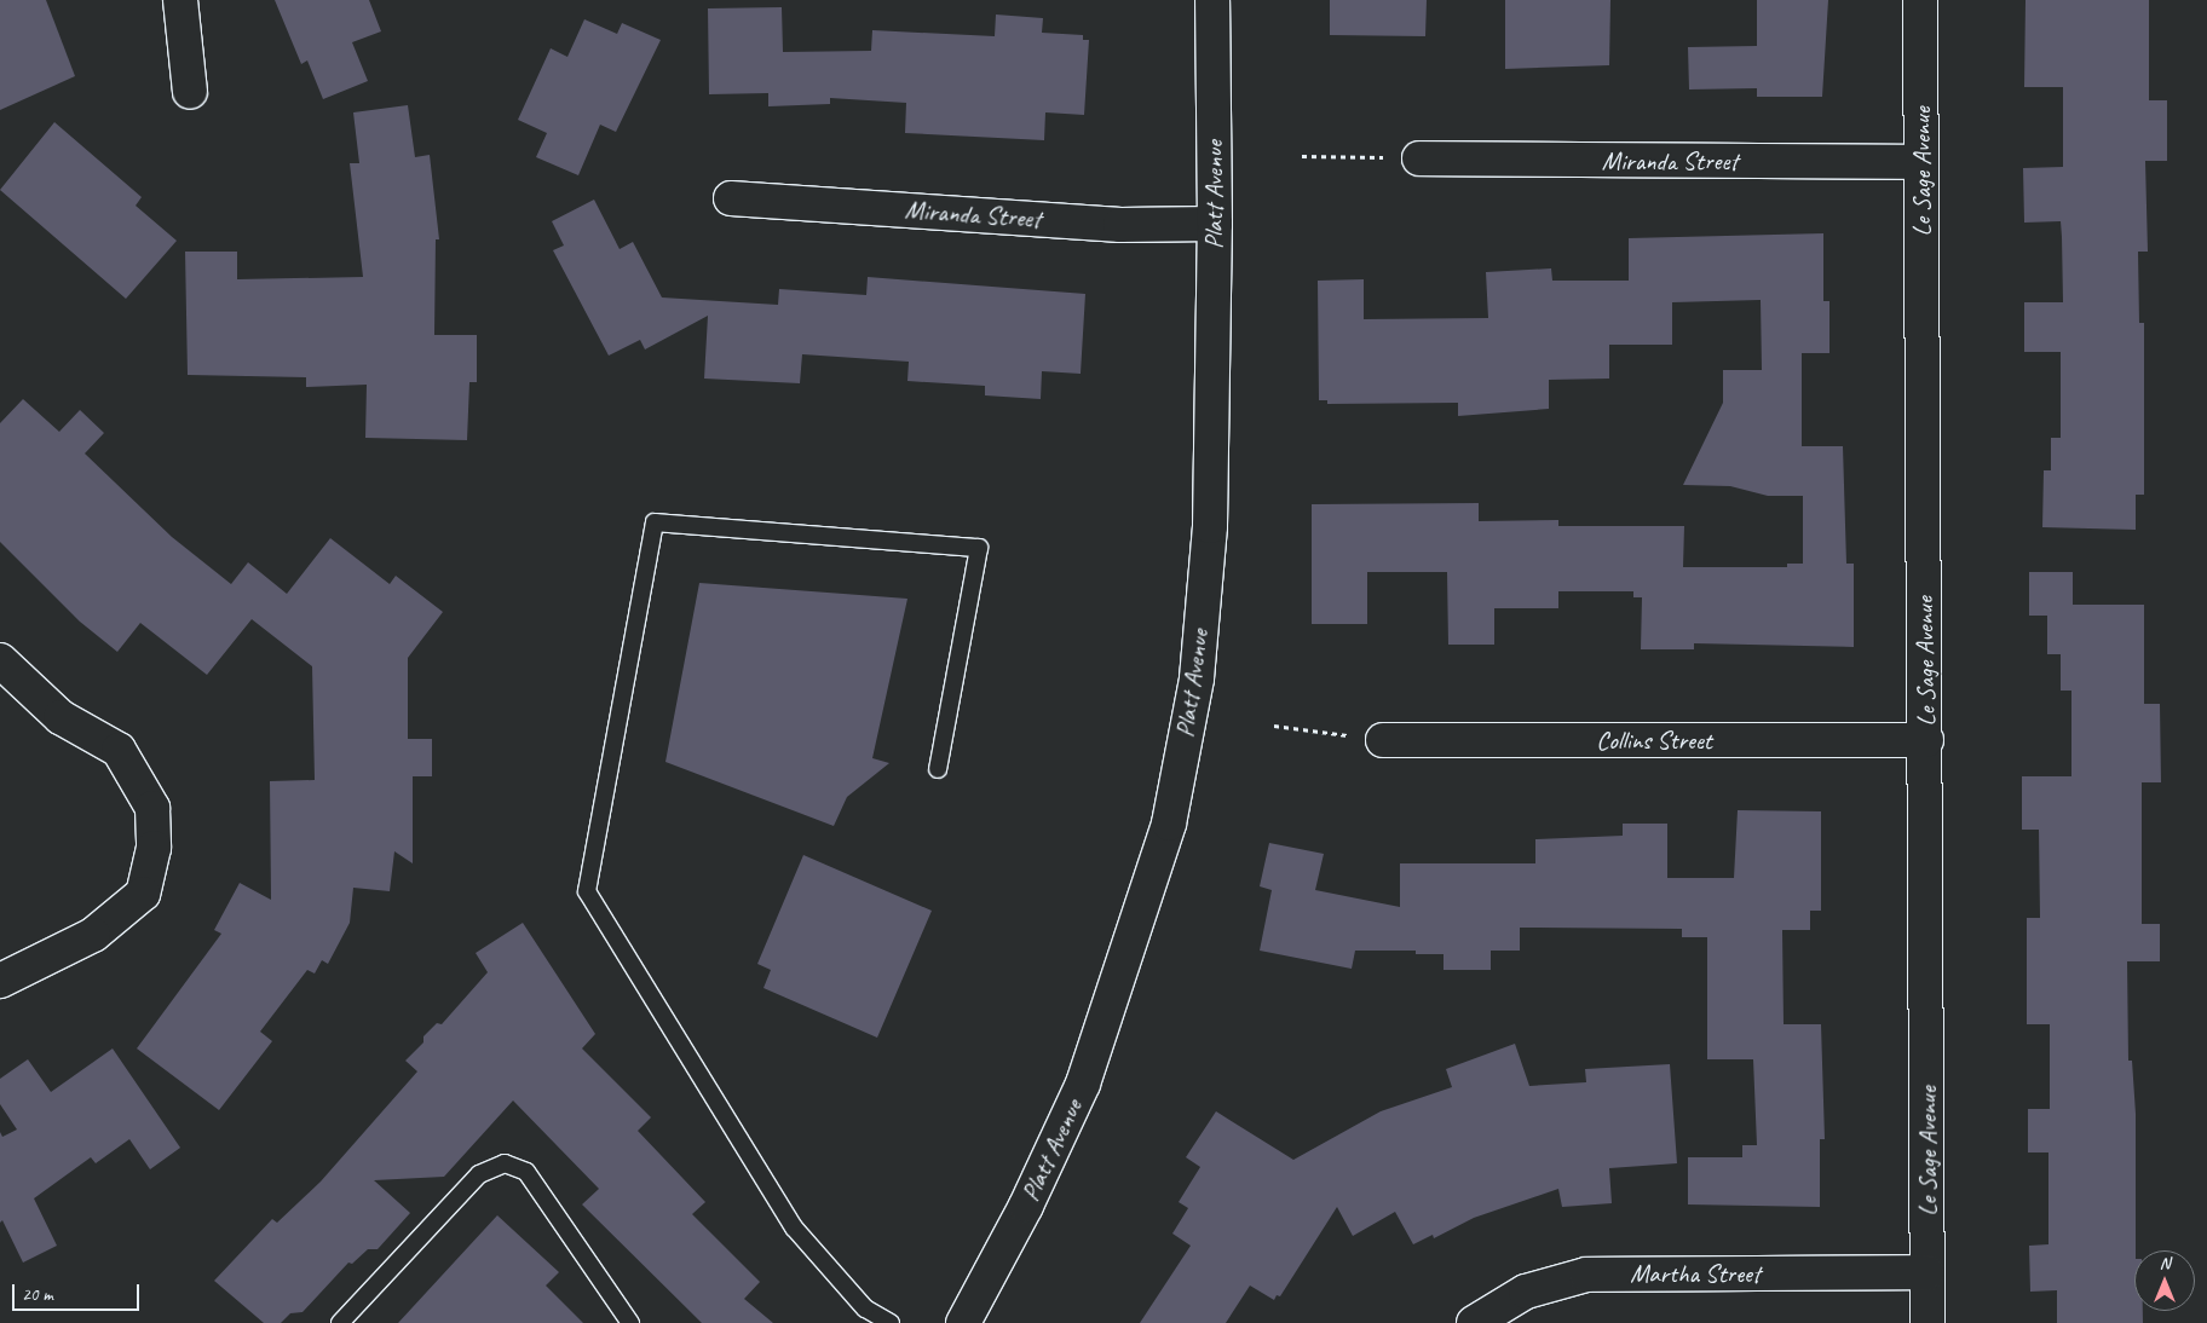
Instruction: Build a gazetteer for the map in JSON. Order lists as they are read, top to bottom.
{
  "streets": {
    "street": [
      "Miranda Street",
      "Le Sage Avenue",
      "Platt Avenue",
      "Collins Street",
      "Martha Street"
    ]
  },
  "crossings": [
    ["Miranda Street", "Le Sage Avenue"],
    ["Miranda Street", "Platt Avenue"],
    ["Le Sage Avenue", "Collins Street"],
    ["Le Sage Avenue", "Martha Street"]
  ],
  "scale_bar": "20 m",
  "north": "top"
}
